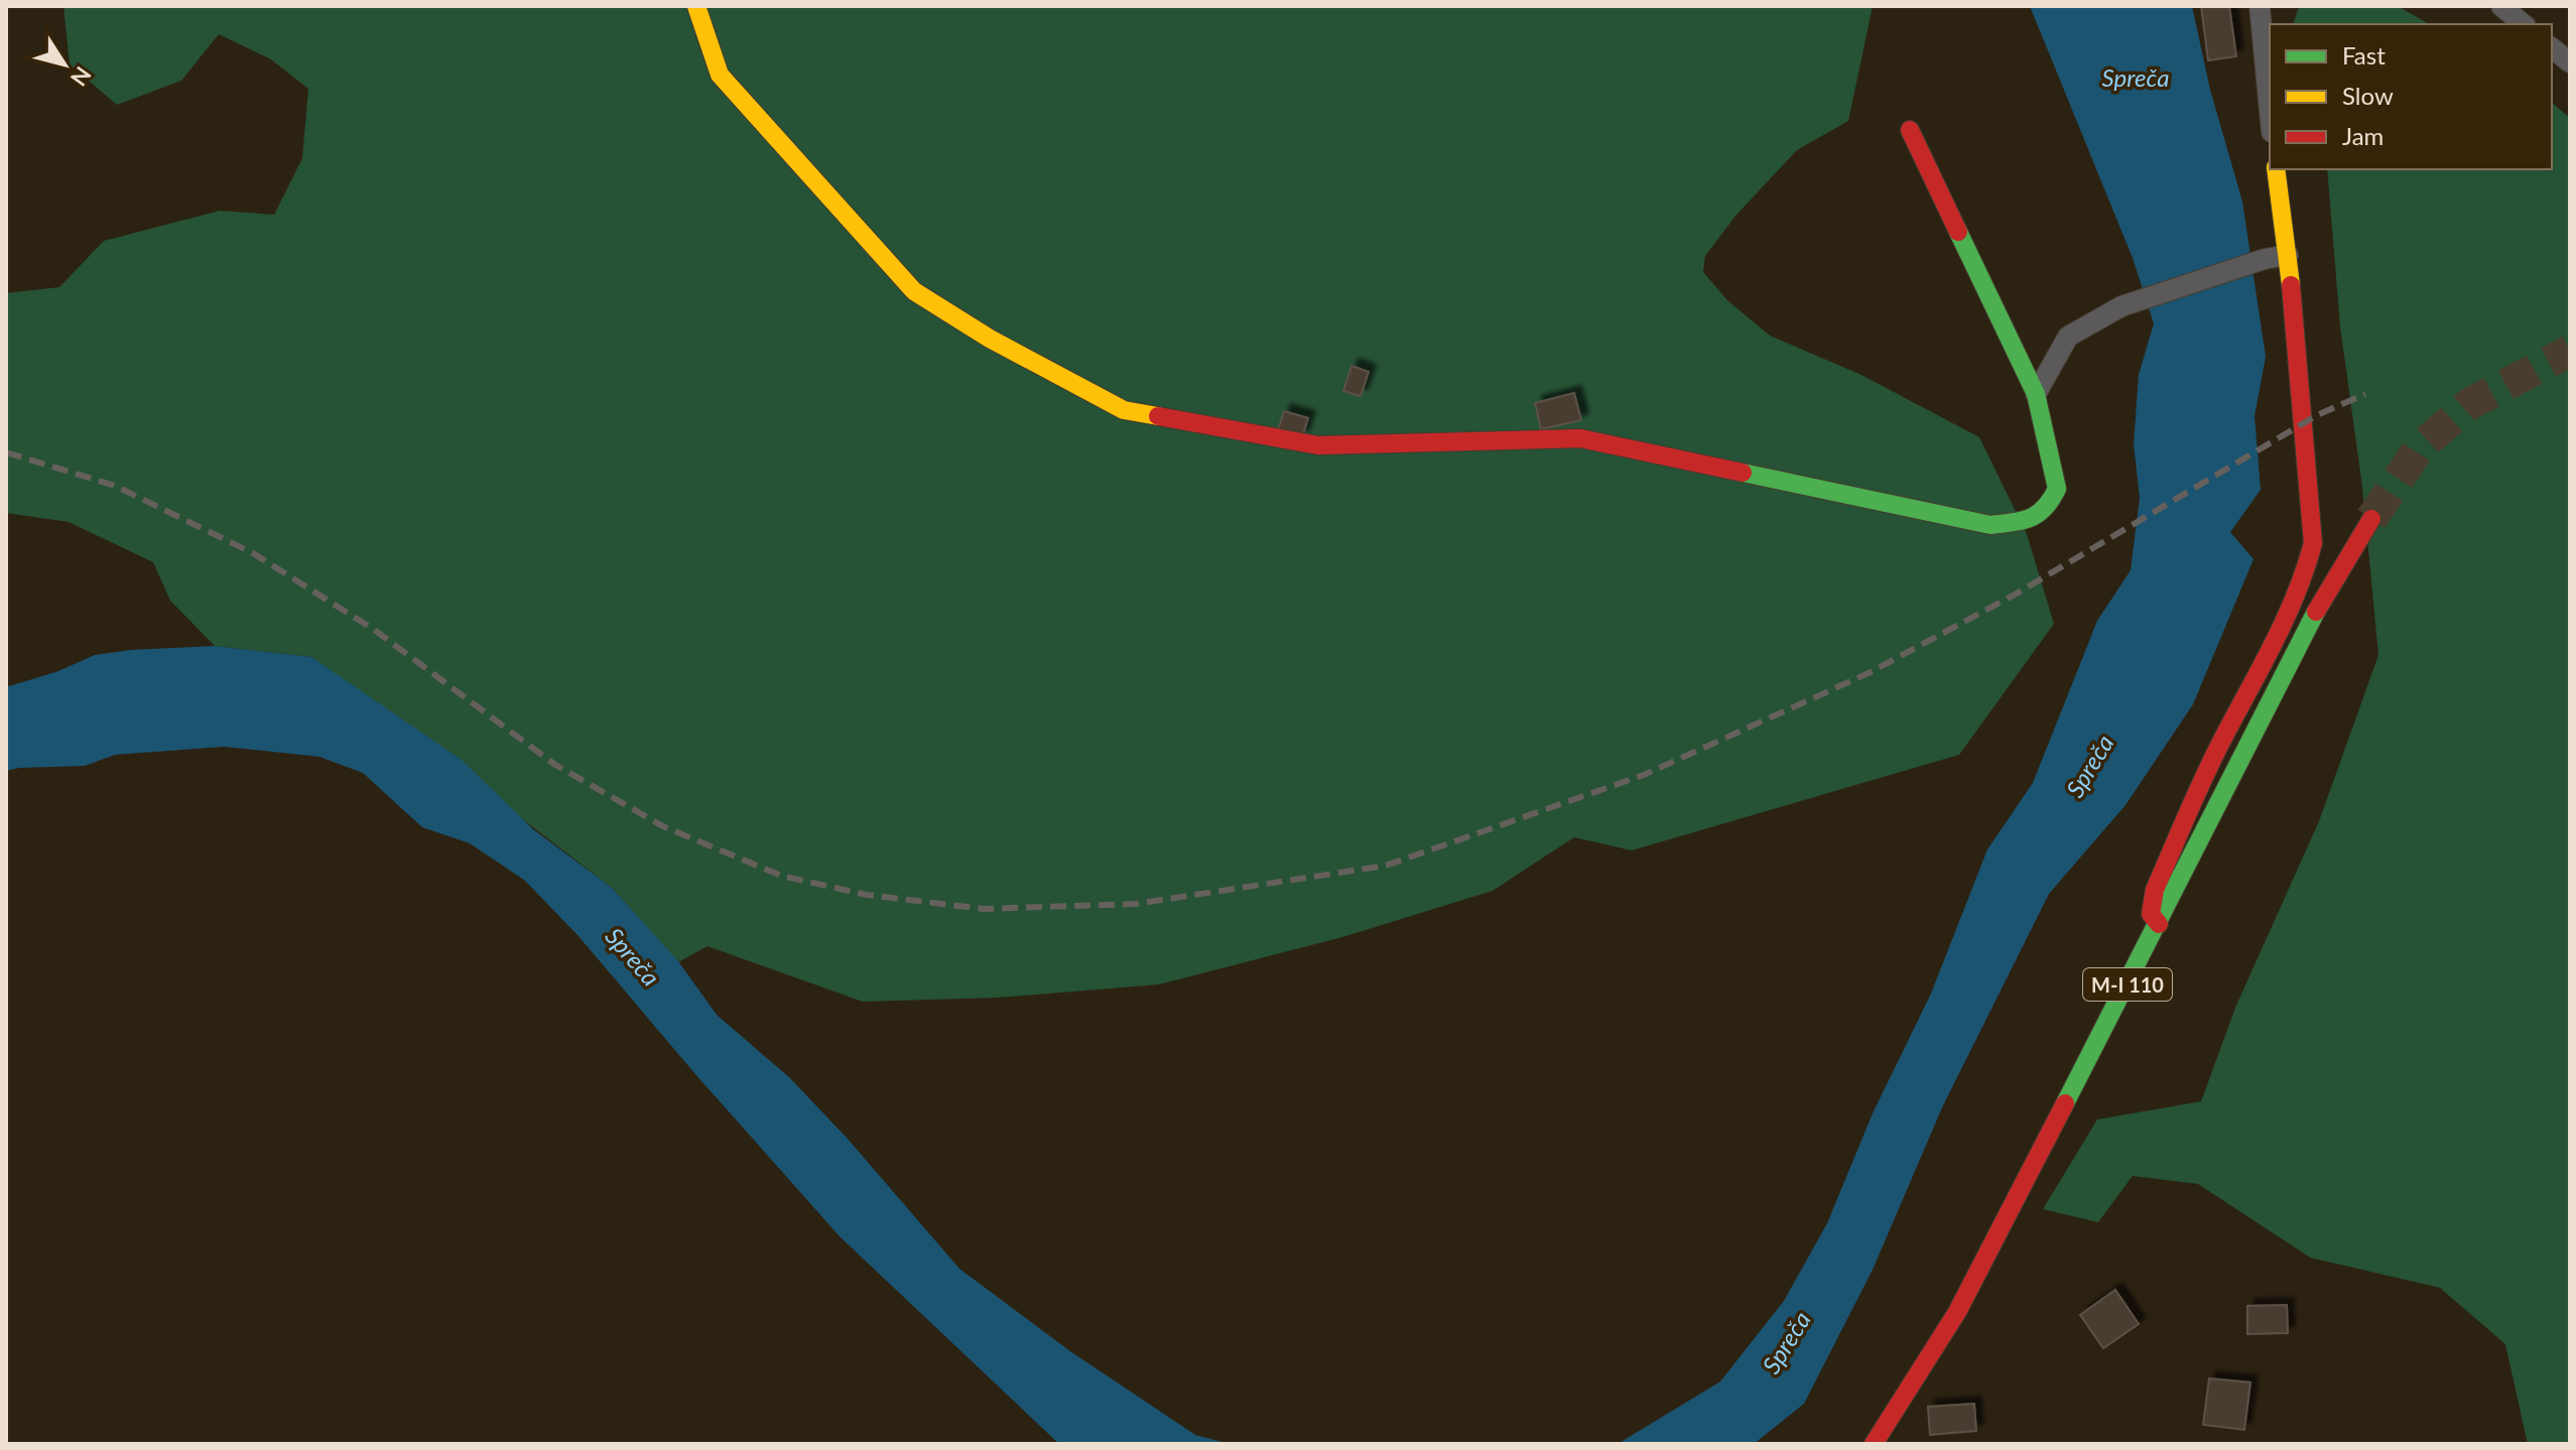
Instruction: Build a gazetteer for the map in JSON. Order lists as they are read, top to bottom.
{
  "streets": {
    "street": ["M-I 110"]
  },
  "water": ["Spreča"],
  "legend": ["Fast", "Slow", "Jam"],
  "north": "bottom right"
}
